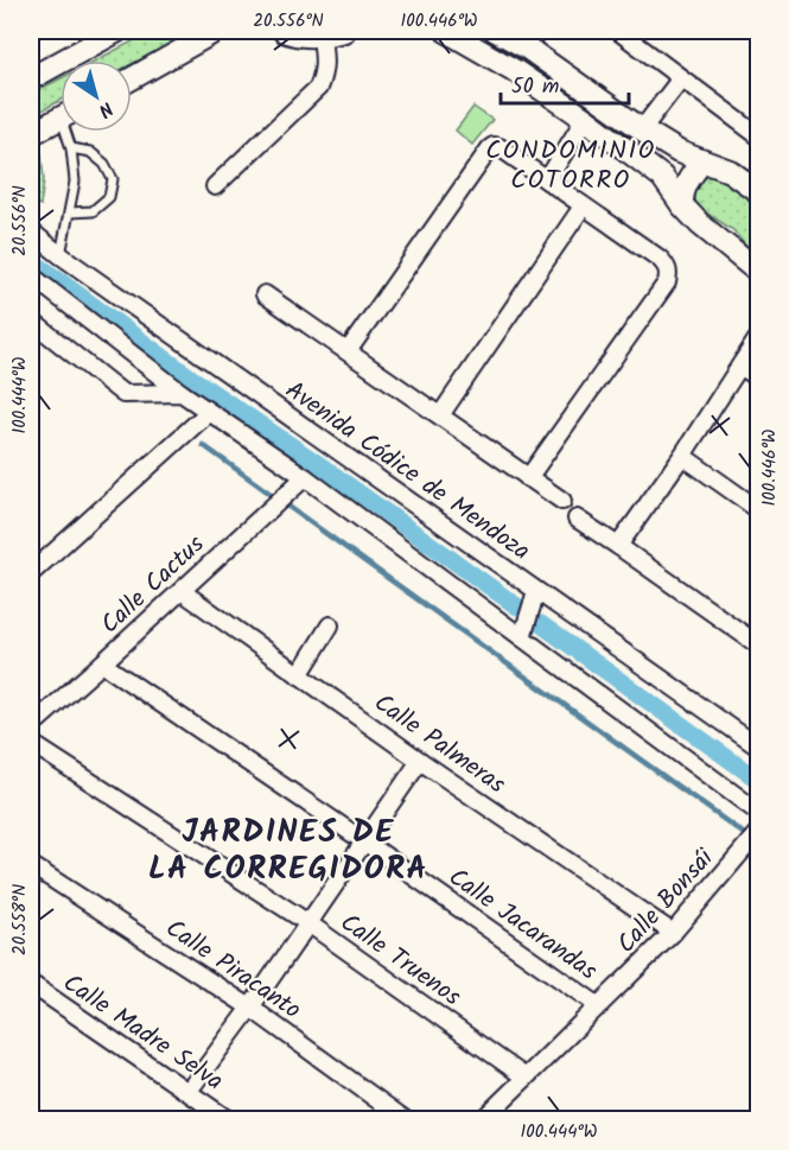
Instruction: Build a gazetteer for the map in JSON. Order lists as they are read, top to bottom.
{
  "streets": {
    "street": [
      "Avenida Códice de Mendoza",
      "Calle Cactus",
      "Calle Palmeras",
      "Calle Bonsái",
      "Calle Jacarandas",
      "Calle Truenos",
      "Calle Piracanto",
      "Calle Madre Selva"
    ]
  },
  "crossings": [
    ["Calle Cactus", "Calle Palmeras"],
    ["Calle Cactus", "Calle Jacarandas"],
    ["Calle Palmeras", "Calle Bonsái"],
    ["Calle Bonsái", "Calle Jacarandas"],
    ["Calle Bonsái", "Calle Truenos"]
  ],
  "districts": ["CONDOMINIO COTORRO", "JARDINES DE LA CORREGIDORA"],
  "scale_bar": "50 m",
  "north": "bottom right",
  "coordinates": [
    "20.556°N",
    "100.446°W",
    "100.444°W",
    "20.558°N"
  ]
}
